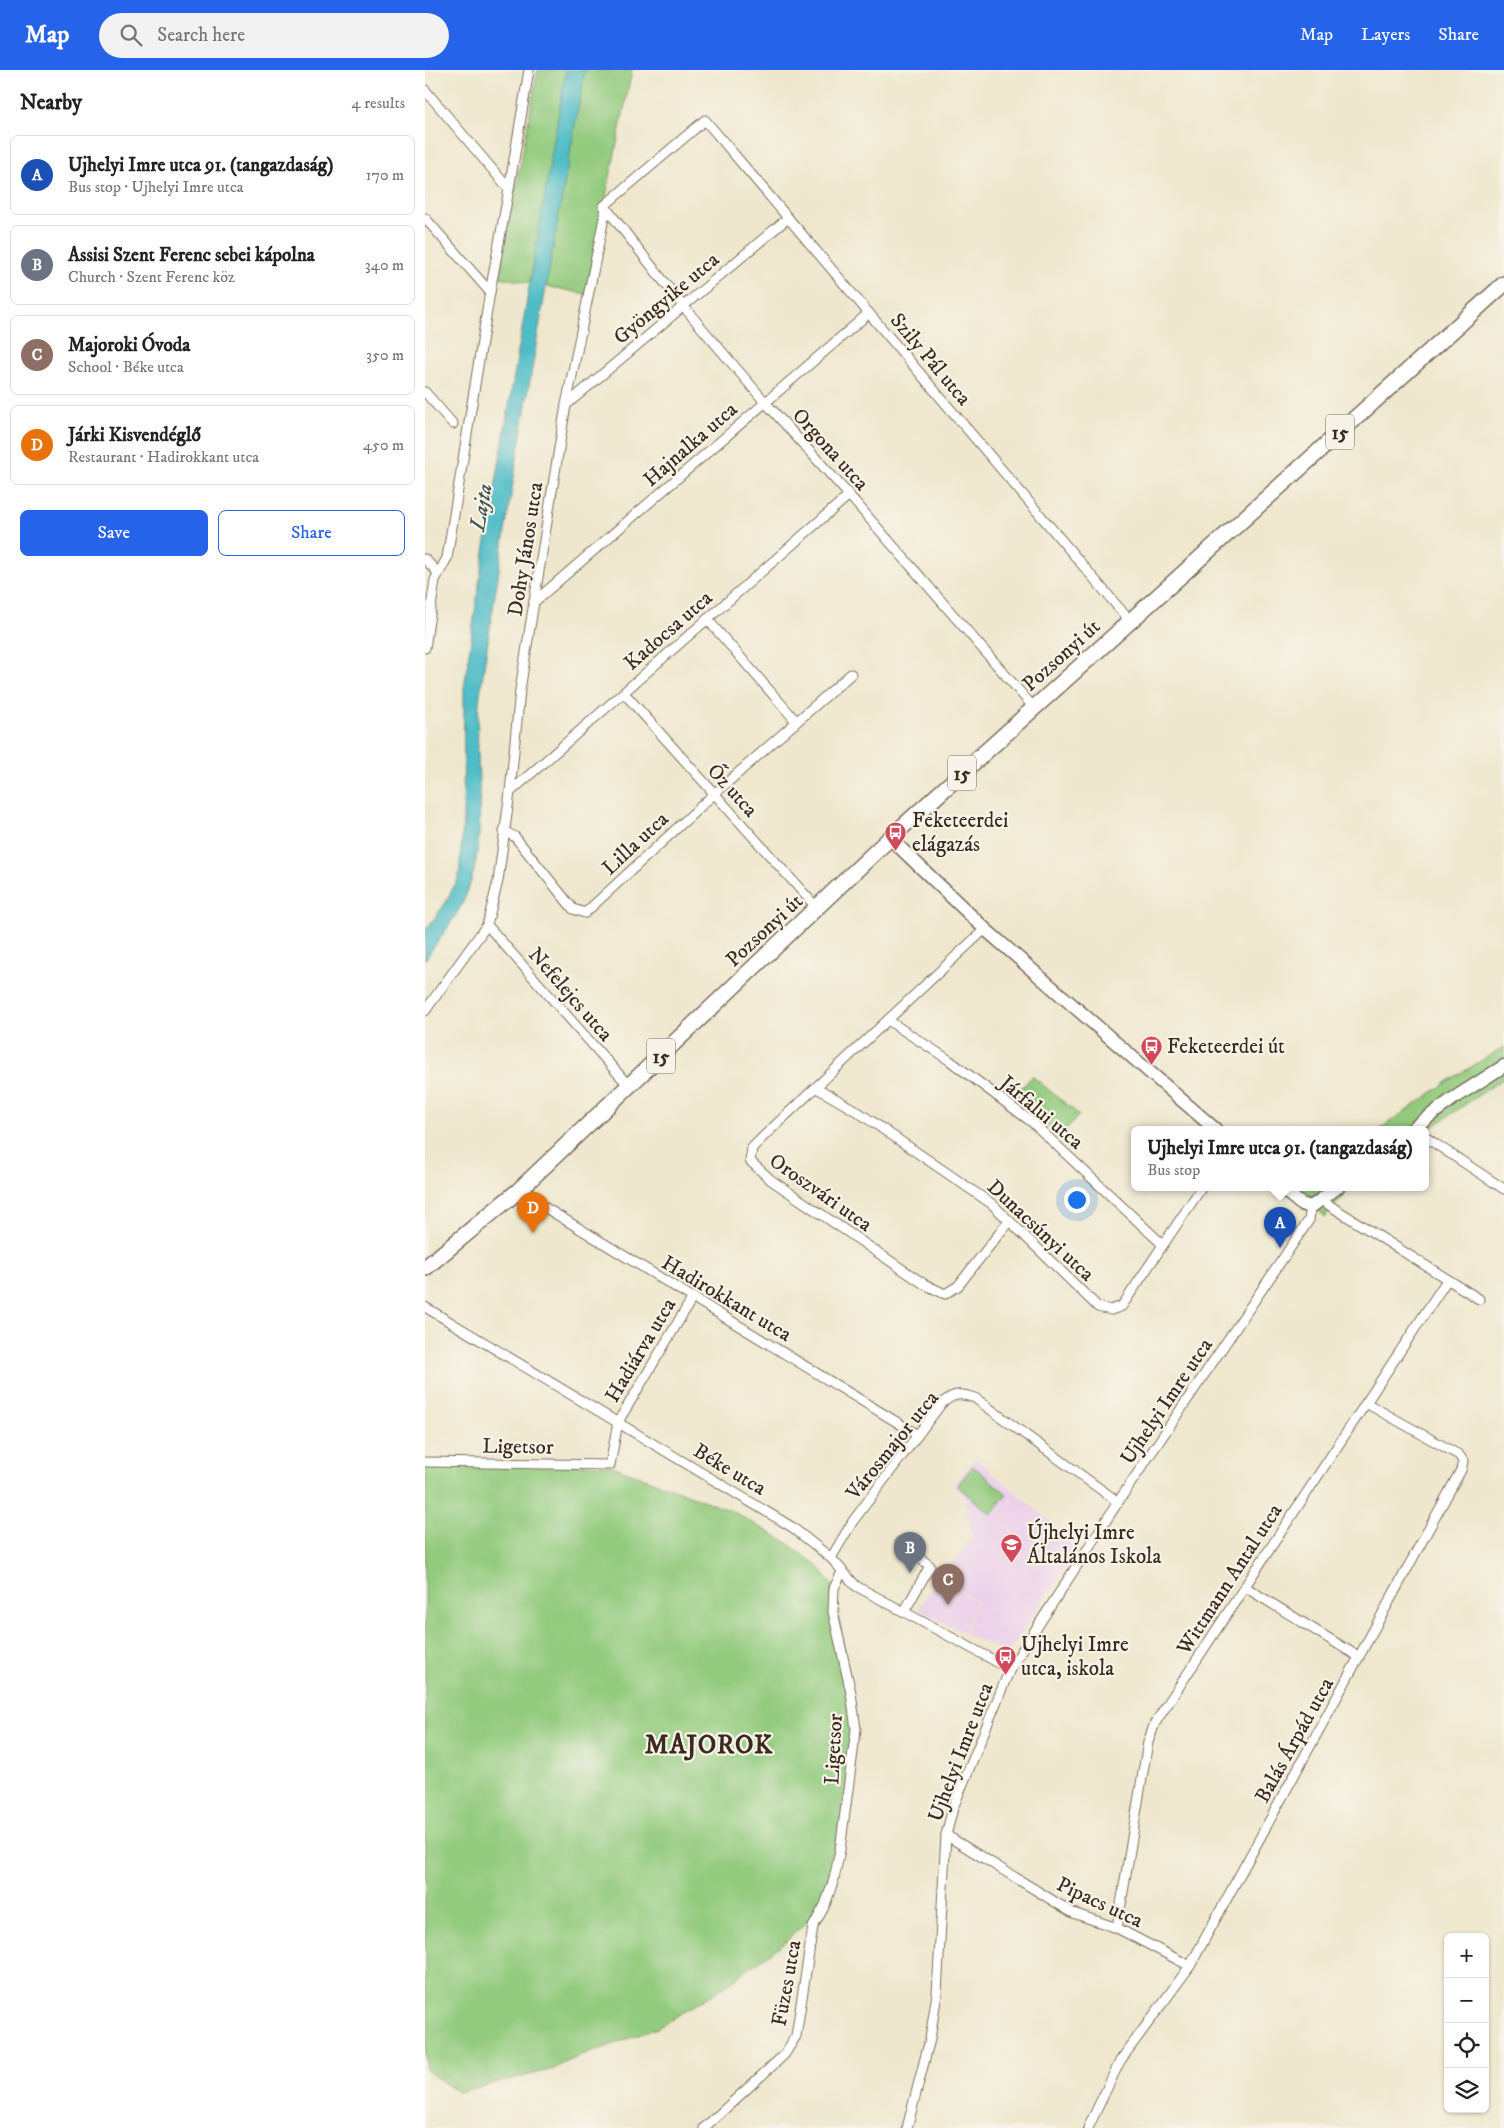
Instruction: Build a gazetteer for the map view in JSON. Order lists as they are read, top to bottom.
{
  "streets": {
    "main road": ["15", "Pozsonyi út"],
    "street": [
      "Gyöngyike utca",
      "Szily Pál utca",
      "Hajnalka utca",
      "Orgona utca",
      "Dohy János utca",
      "Kadocsa utca",
      "Őz utca",
      "Lilla utca",
      "Nefelejcs utca",
      "Járfalui utca",
      "Oroszvári utca",
      "Dunacsúnyi utca",
      "Hadirokkant utca",
      "Hadiárva utca",
      "Ujhelyi Imre utca",
      "Városmajor utca",
      "Ligetsor",
      "Béke utca",
      "Wittmann Antal utca",
      "Balás Árpád utca",
      "Pipacs utca",
      "Füzes utca"
    ]
  },
  "crossings": [
    ["Gyöngyike utca", "Szily Pál utca"],
    ["Gyöngyike utca", "Orgona utca"],
    ["Gyöngyike utca", "Dohy János utca"],
    ["Szily Pál utca", "15"],
    ["Szily Pál utca", "Hajnalka utca"],
    ["Szily Pál utca", "Orgona utca"],
    ["Szily Pál utca", "Dohy János utca"],
    ["Szily Pál utca", "Pozsonyi út"],
    ["15", "Pozsonyi út"],
    ["Hajnalka utca", "Orgona utca"],
    ["Hajnalka utca", "Dohy János utca"],
    ["Orgona utca", "Dohy János utca"],
    ["Orgona utca", "Kadocsa utca"],
    ["Orgona utca", "Pozsonyi út"],
    ["Dohy János utca", "Kadocsa utca"],
    ["Dohy János utca", "Lilla utca"],
    ["Dohy János utca", "Nefelejcs utca"],
    ["Kadocsa utca", "Őz utca"],
    ["Pozsonyi út", "Őz utca"],
    ["Pozsonyi út", "Nefelejcs utca"],
    ["Pozsonyi út", "Hadirokkant utca"],
    ["Őz utca", "Lilla utca"],
    ["Járfalui utca", "Oroszvári utca"],
    ["Járfalui utca", "Dunacsúnyi utca"],
    ["Oroszvári utca", "Dunacsúnyi utca"],
    ["Hadirokkant utca", "Hadiárva utca"],
    ["Hadirokkant utca", "Városmajor utca"],
    ["Hadiárva utca", "Ligetsor"],
    ["Hadiárva utca", "Béke utca"],
    ["Ujhelyi Imre utca", "Városmajor utca"],
    ["Ujhelyi Imre utca", "Béke utca"],
    ["Ujhelyi Imre utca", "Pipacs utca"],
    ["Városmajor utca", "Béke utca"],
    ["Ligetsor", "Béke utca"],
    ["Ligetsor", "Füzes utca"],
    ["Wittmann Antal utca", "Balás Árpád utca"],
    ["Wittmann Antal utca", "Pipacs utca"],
    ["Balás Árpád utca", "Pipacs utca"]
  ],
  "districts": ["MAJOROK"],
  "water": ["Lajta"],
  "places": {
    "bus stop": ["Feketeerdei elágazás", "Feketeerdei út", "Ujhelyi Imre utca, iskola"],
    "school or university": ["Újhelyi Imre Általános Iskola"]
  },
  "page": {
    "header": "Map",
    "search": "Search here",
    "nav": ["Map", "Layers", "Share"],
    "heading": ["Nearby", "4 results"],
    "list": [
      {
        "mark": "A",
        "name": "Ujhelyi Imre utca 91. (tangazdaság)",
        "note": "Bus stop · Ujhelyi Imre utca",
        "value": "170 m"
      },
      {
        "mark": "B",
        "name": "Assisi Szent Ferenc sebei kápolna",
        "note": "Church · Szent Ferenc köz",
        "value": "340 m"
      },
      {
        "mark": "C",
        "name": "Majoroki Óvoda",
        "note": "School · Béke utca",
        "value": "350 m"
      },
      {
        "mark": "D",
        "name": "Járki Kisvendéglő",
        "note": "Restaurant · Hadirokkant utca",
        "value": "450 m"
      }
    ],
    "buttons": ["Save", "Share"],
    "popup": ["Ujhelyi Imre utca 91. (tangazdaság)", "Bus stop"],
    "pins": [
      "D",
      "A",
      "B",
      "C"
    ],
    "map_buttons": ["+", "−"]
  }
}
